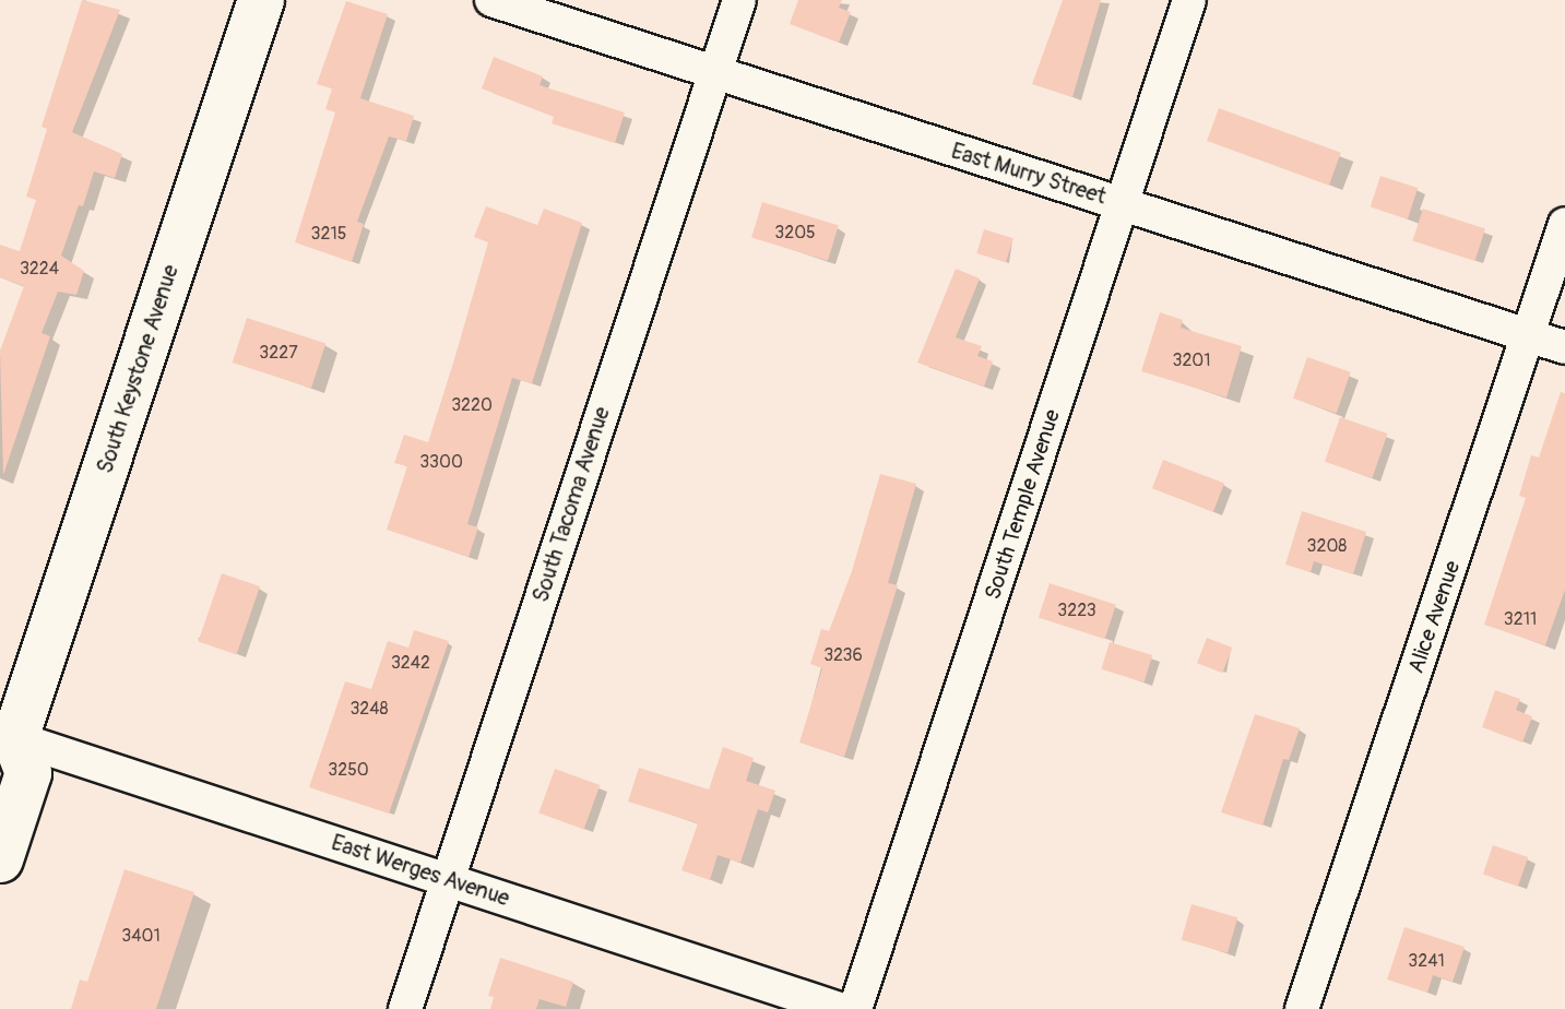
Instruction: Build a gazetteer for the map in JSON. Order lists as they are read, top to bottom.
{
  "streets": {
    "main road": ["South Keystone Avenue"],
    "street": [
      "East Murry Street",
      "South Tacoma Avenue",
      "South Temple Avenue",
      "Alice Avenue",
      "East Werges Avenue"
    ]
  },
  "crossings": [
    ["East Murry Street", "South Tacoma Avenue"],
    ["East Murry Street", "South Temple Avenue"],
    ["East Murry Street", "Alice Avenue"],
    ["South Keystone Avenue", "East Werges Avenue"],
    ["South Tacoma Avenue", "East Werges Avenue"]
  ],
  "house_numbers": [
    "3205",
    "3215",
    "3224",
    "3227",
    "3201",
    "3220",
    "3300",
    "3208",
    "3223",
    "3211",
    "3236",
    "3242",
    "3248",
    "3250",
    "3401",
    "3241"
  ]
}
